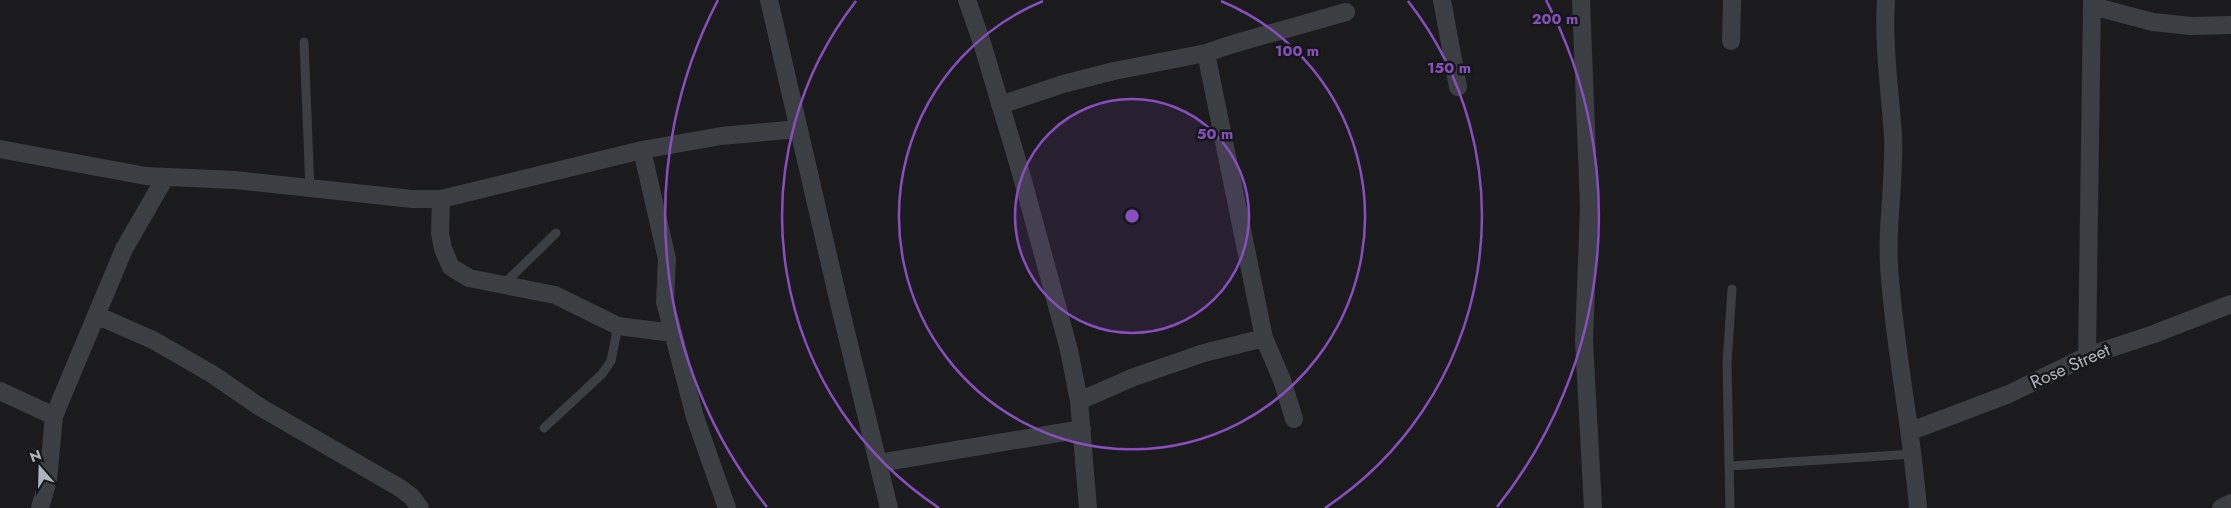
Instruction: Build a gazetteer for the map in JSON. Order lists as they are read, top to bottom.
{
  "streets": {
    "street": ["Rose Street"]
  },
  "north": "top",
  "rings": [
    "200 m",
    "100 m",
    "150 m",
    "50 m"
  ]
}
